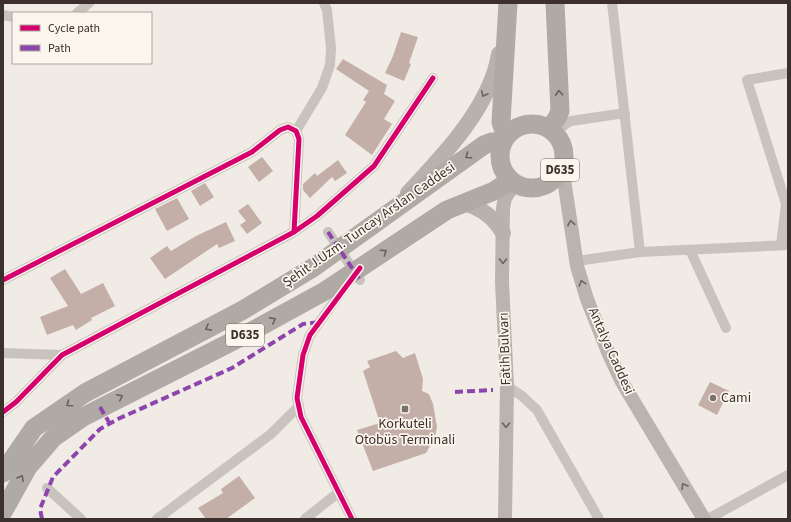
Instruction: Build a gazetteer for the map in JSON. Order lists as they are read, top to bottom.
{
  "streets": {
    "highway": ["D635", "Şehit J.Uzm. Tuncay Arslan Caddesi"],
    "main road": ["Fatih Bulvarı", "Antalya Caddesi"]
  },
  "crossings": [
    ["D635", "Şehit J.Uzm. Tuncay Arslan Caddesi"],
    ["D635", "Fatih Bulvarı"],
    ["D635", "Antalya Caddesi"],
    ["Şehit J.Uzm. Tuncay Arslan Caddesi", "Fatih Bulvarı"],
    ["Şehit J.Uzm. Tuncay Arslan Caddesi", "Antalya Caddesi"],
    ["Fatih Bulvarı", "Antalya Caddesi"]
  ],
  "one_way": ["Fatih Bulvarı", "Antalya Caddesi"],
  "places": {
    "other": ["Cami"],
    "transit": ["Korkuteli Otobüs Terminali"]
  },
  "legend": ["Cycle path", "Path"]
}
